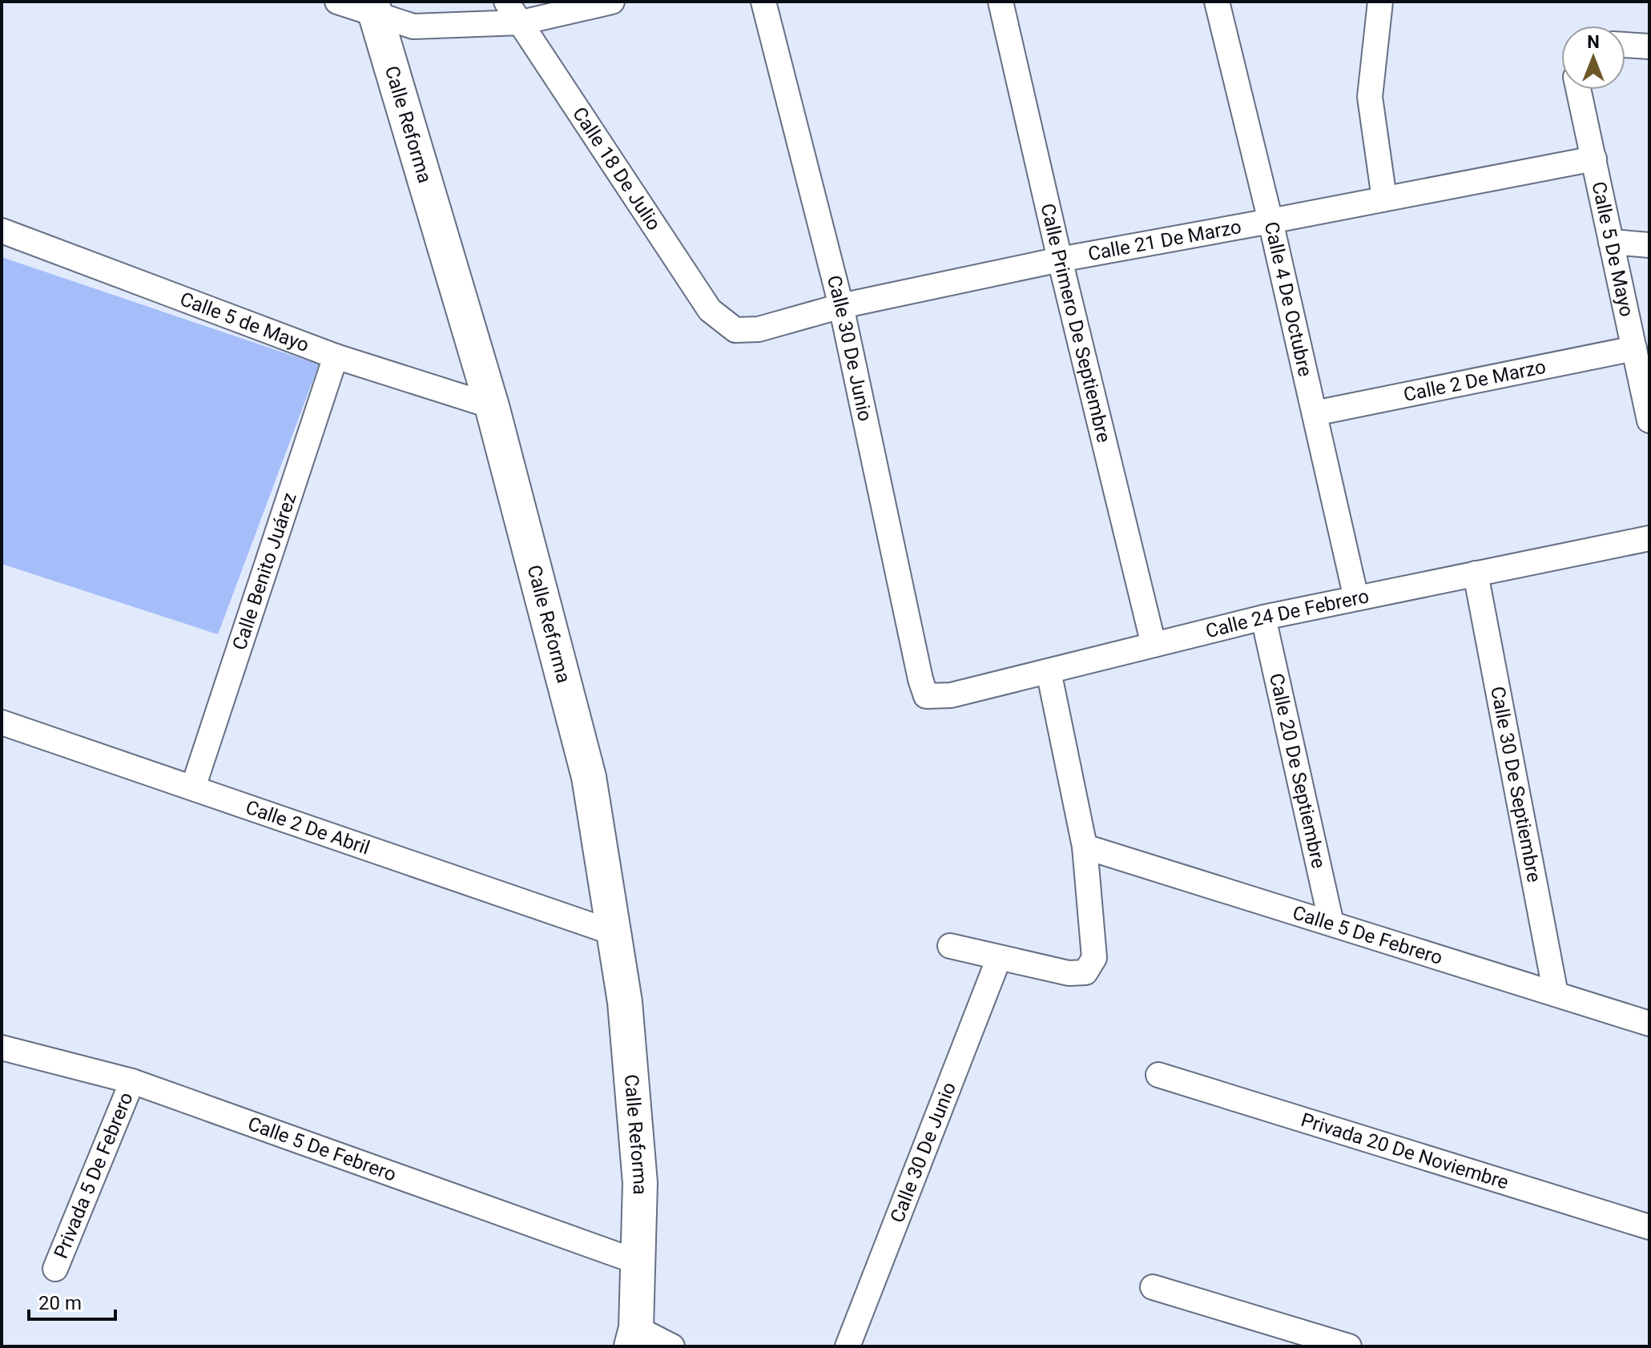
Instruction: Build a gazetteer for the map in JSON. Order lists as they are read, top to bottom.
{
  "streets": {
    "main road": ["Calle Reforma"],
    "street": [
      "Calle 18 De Julio",
      "Calle 21 De Marzo",
      "Calle 5 De Mayo",
      "Calle 4 De Octubre",
      "Calle 5 de Mayo",
      "Calle Primero De Septiembre",
      "Calle 30 De Junio",
      "Calle 2 De Marzo",
      "Calle Benito Juárez",
      "Calle 24 De Febrero",
      "Calle 20 De Septiembre",
      "Calle 30 De Septiembre",
      "Calle 2 De Abril",
      "Calle 5 De Febrero",
      "Privada 20 De Noviembre",
      "Privada 5 De Febrero"
    ]
  },
  "crossings": [
    ["Calle Reforma", "Calle 5 de Mayo"],
    ["Calle Reforma", "Calle 2 De Abril"],
    ["Calle Reforma", "Calle 5 De Febrero"],
    ["Calle 18 De Julio", "Calle 21 De Marzo"],
    ["Calle 21 De Marzo", "Calle 5 De Mayo"],
    ["Calle 21 De Marzo", "Calle 4 De Octubre"],
    ["Calle 21 De Marzo", "Calle Primero De Septiembre"],
    ["Calle 21 De Marzo", "Calle 30 De Junio"],
    ["Calle 5 De Mayo", "Calle 2 De Marzo"],
    ["Calle 4 De Octubre", "Calle 2 De Marzo"],
    ["Calle 4 De Octubre", "Calle 24 De Febrero"],
    ["Calle 5 de Mayo", "Calle Benito Juárez"],
    ["Calle Primero De Septiembre", "Calle 24 De Febrero"],
    ["Calle 30 De Junio", "Calle 24 De Febrero"],
    ["Calle Benito Juárez", "Calle 2 De Abril"],
    ["Calle 24 De Febrero", "Calle 20 De Septiembre"],
    ["Calle 24 De Febrero", "Calle 30 De Septiembre"],
    ["Calle 20 De Septiembre", "Calle 5 De Febrero"],
    ["Calle 30 De Septiembre", "Calle 5 De Febrero"],
    ["Calle 5 De Febrero", "Privada 5 De Febrero"]
  ],
  "scale_bar": "20 m",
  "north": "top"
}
